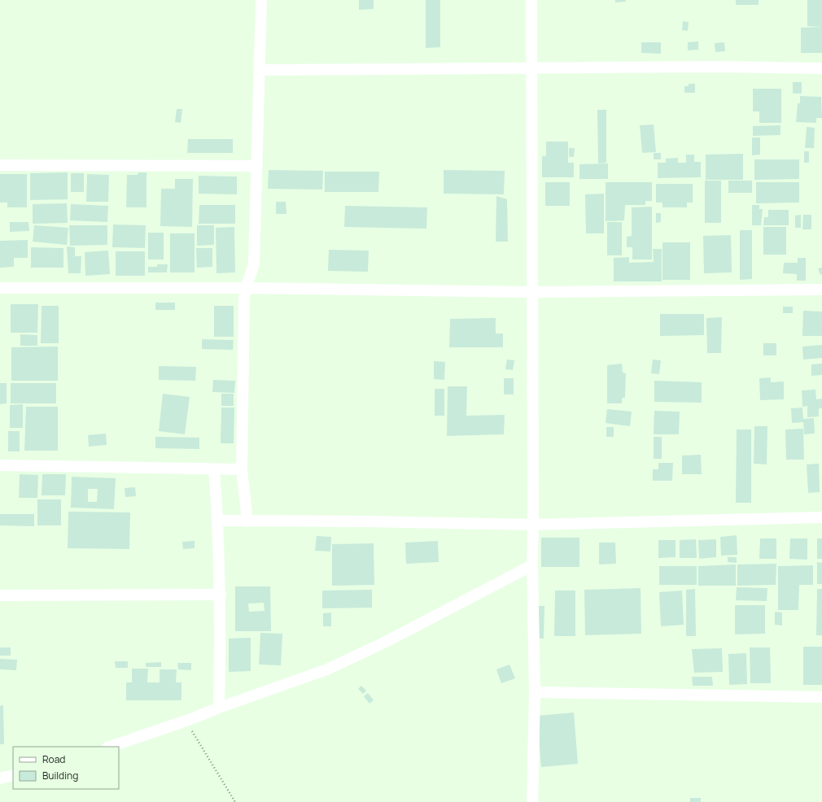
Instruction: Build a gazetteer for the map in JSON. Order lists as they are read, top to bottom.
{
  "legend": ["Road", "Building"]
}
